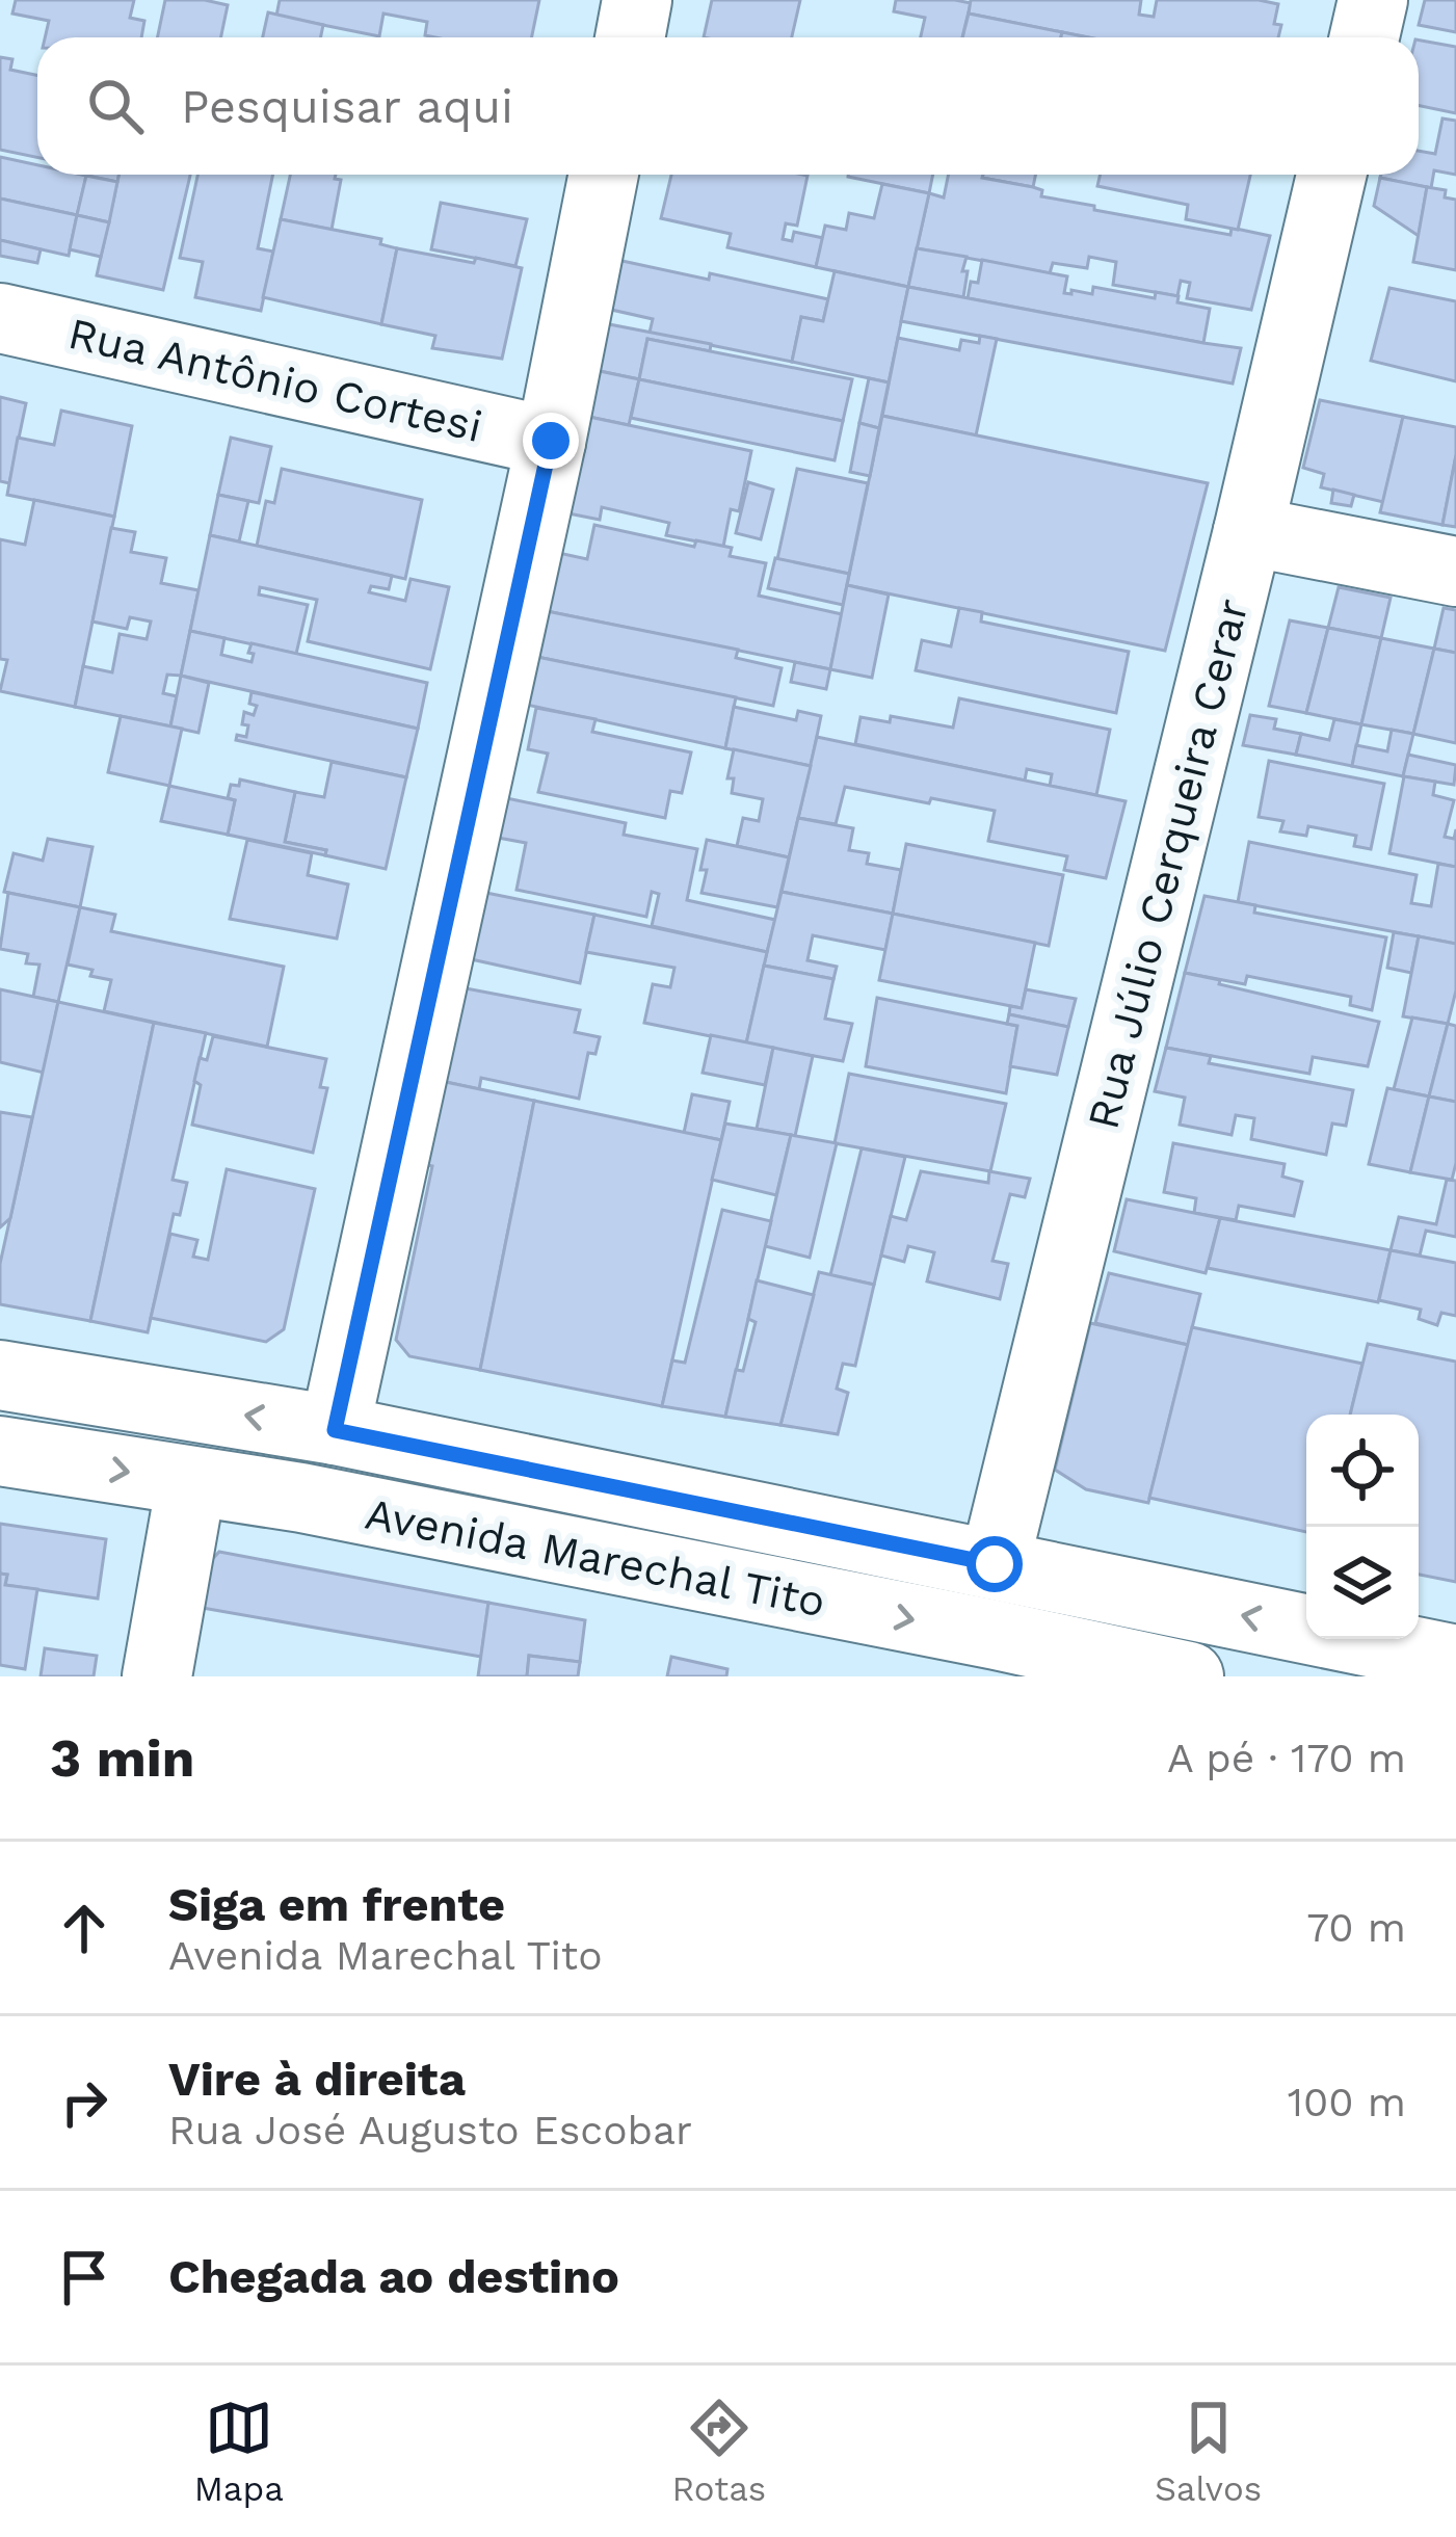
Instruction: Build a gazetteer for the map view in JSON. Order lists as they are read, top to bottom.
{
  "streets": {
    "street": ["Rua Antônio Cortesi", "Rua Júlio Cerqueira Cerar", "Avenida Marechal Tito"]
  },
  "crossings": [
    ["Rua Júlio Cerqueira Cerar", "Avenida Marechal Tito"]
  ],
  "page": {
    "search": "Pesquisar aqui",
    "heading": ["3 min", "A pé · 170 m"],
    "list": [
      ["Siga em frente", "Avenida Marechal Tito", "70 m"],
      ["Vire à direita", "Rua José Augusto Escobar", "100 m"],
      "Chegada ao destino"
    ],
    "nav": ["Mapa", "Rotas", "Salvos"]
  }
}
